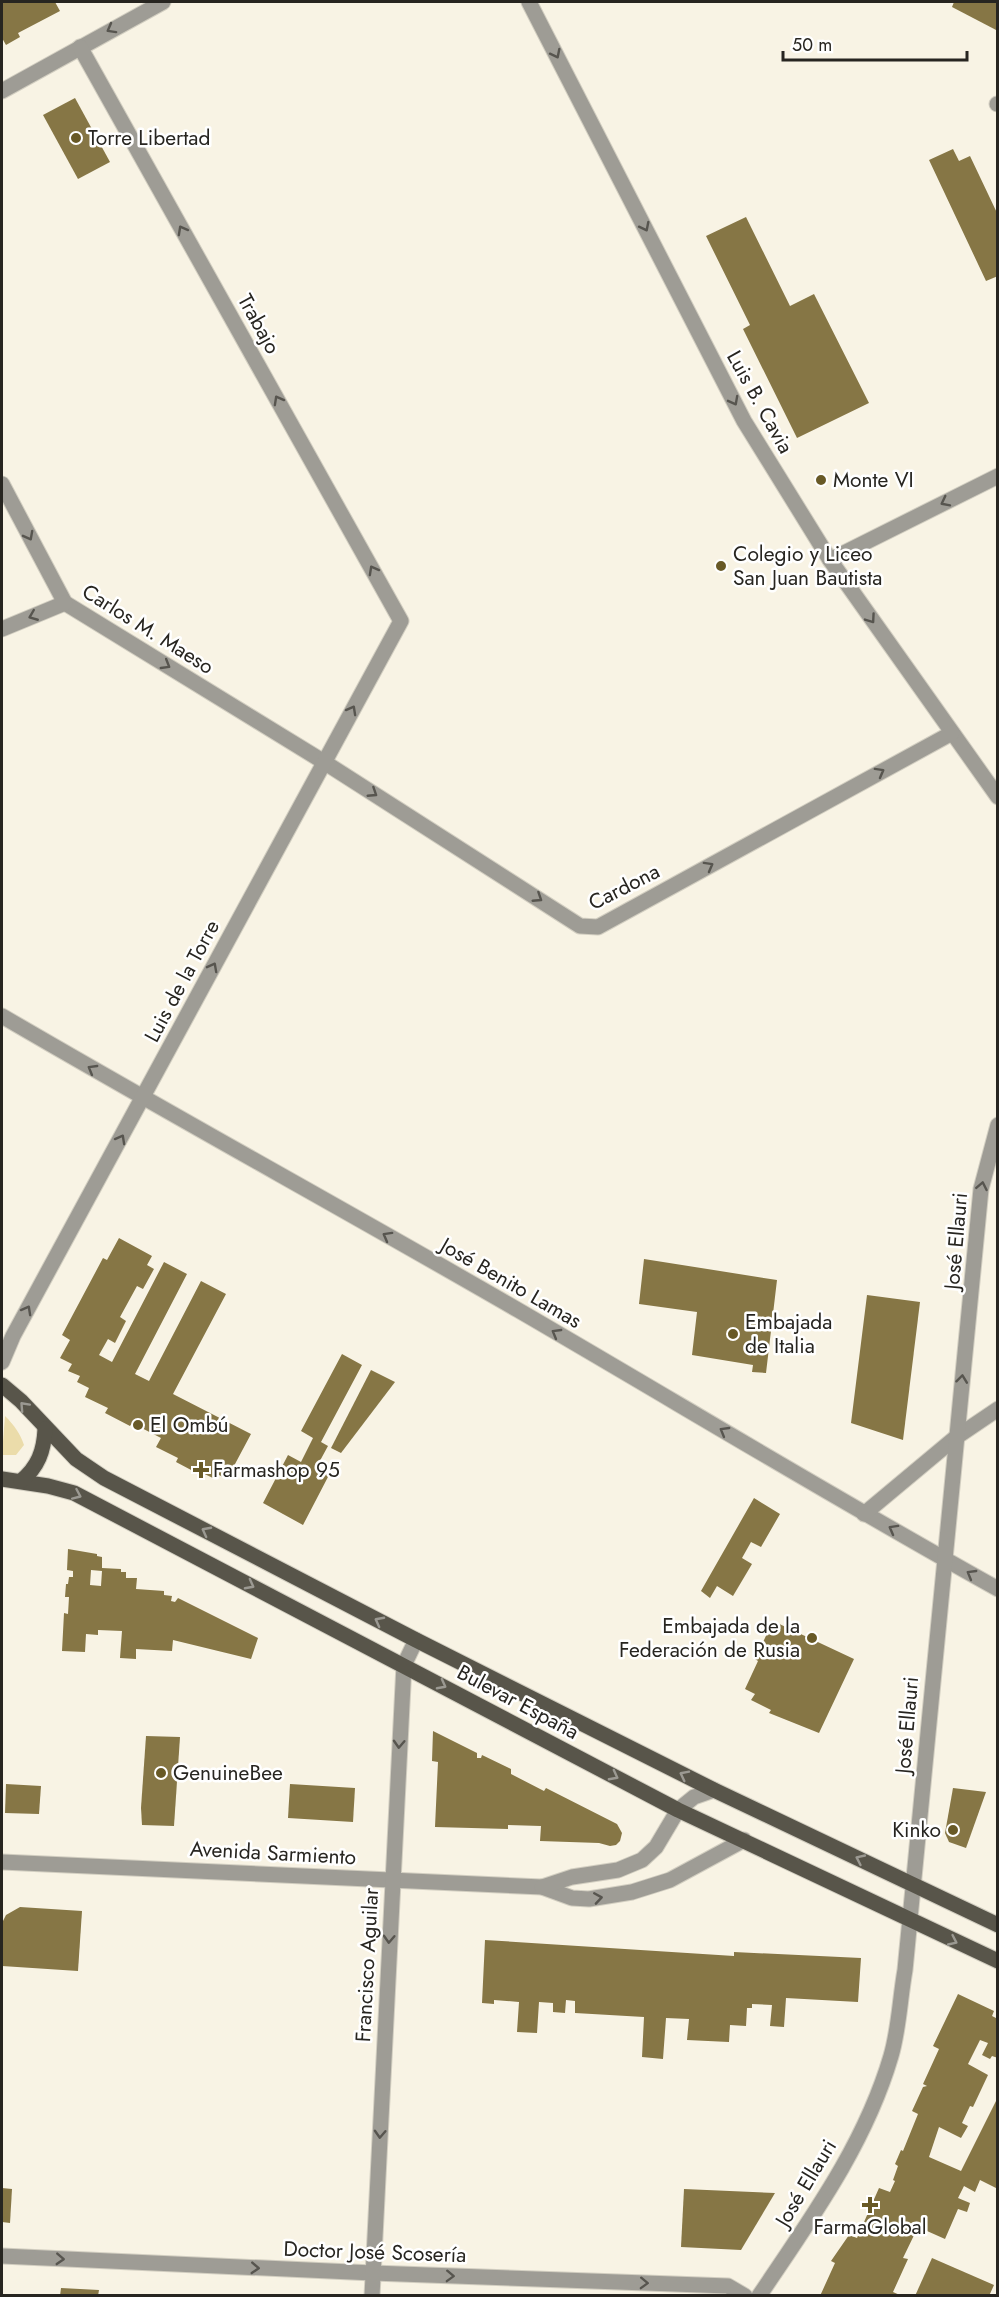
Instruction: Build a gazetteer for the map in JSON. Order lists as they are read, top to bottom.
{
  "streets": {
    "main road": ["Bulevar España"],
    "street": [
      "Trabajo",
      "Luis B. Cavia",
      "Carlos M. Maeso",
      "Cardona",
      "Luis de la Torre",
      "José Ellauri",
      "José Benito Lamas",
      "Avenida Sarmiento",
      "Francisco Aguilar",
      "Doctor José Scosería"
    ]
  },
  "crossings": [
    ["Trabajo", "Luis de la Torre"],
    ["Luis B. Cavia", "Cardona"],
    ["Carlos M. Maeso", "Cardona"],
    ["Carlos M. Maeso", "Luis de la Torre"],
    ["Cardona", "Luis de la Torre"],
    ["Luis de la Torre", "José Benito Lamas"],
    ["José Ellauri", "José Benito Lamas"],
    ["José Ellauri", "Bulevar España"],
    ["Bulevar España", "Avenida Sarmiento"],
    ["Bulevar España", "Francisco Aguilar"],
    ["Avenida Sarmiento", "Francisco Aguilar"],
    ["Francisco Aguilar", "Doctor José Scosería"]
  ],
  "one_way": [
    "Trabajo",
    "Luis B. Cavia",
    "Carlos M. Maeso",
    "Cardona",
    "Luis de la Torre",
    "José Benito Lamas",
    "Francisco Aguilar",
    "Doctor José Scosería"
  ],
  "places": {
    "other": [
      "Torre Libertad",
      "Monte VI",
      "Colegio y Liceo San Juan Bautista",
      "Embajada de Italia",
      "El Ombú",
      "Embajada de la Federación de Rusia",
      "GenuineBee",
      "Kinko"
    ],
    "health": ["Farmashop 95", "FarmaGlobal"]
  },
  "scale_bar": "50 m"
}
